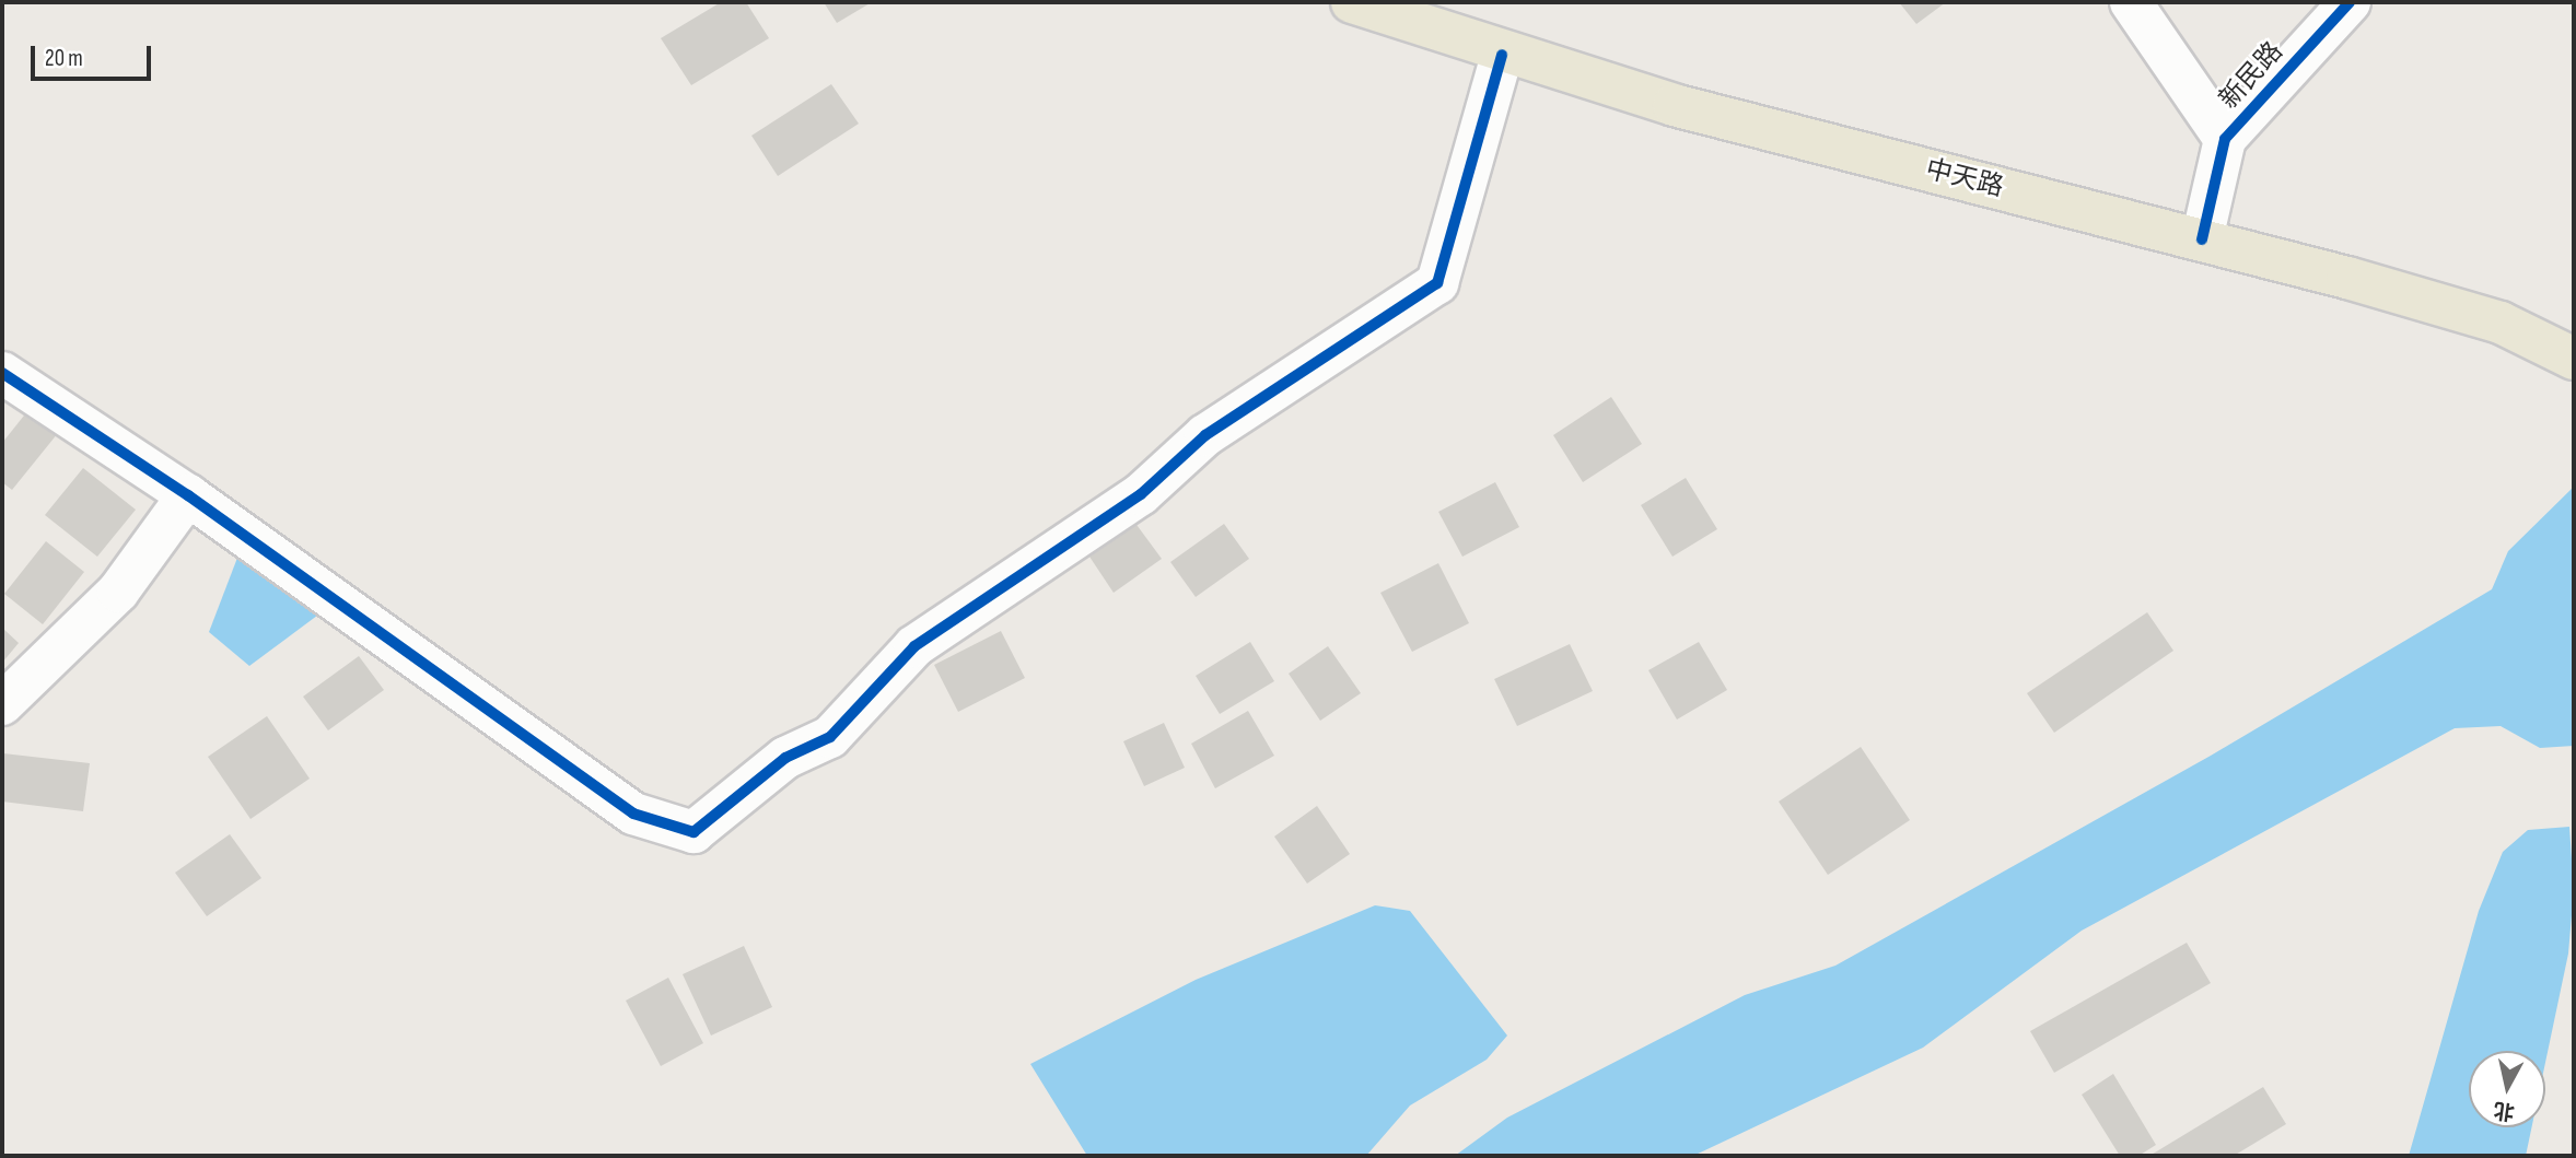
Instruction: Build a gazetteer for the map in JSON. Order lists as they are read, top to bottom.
{
  "streets": {
    "main road": ["中天路"],
    "street": ["新民路"]
  },
  "crossings": [
    ["新民路", "中天路"]
  ],
  "scale_bar": "20 m",
  "north": "bottom"
}
